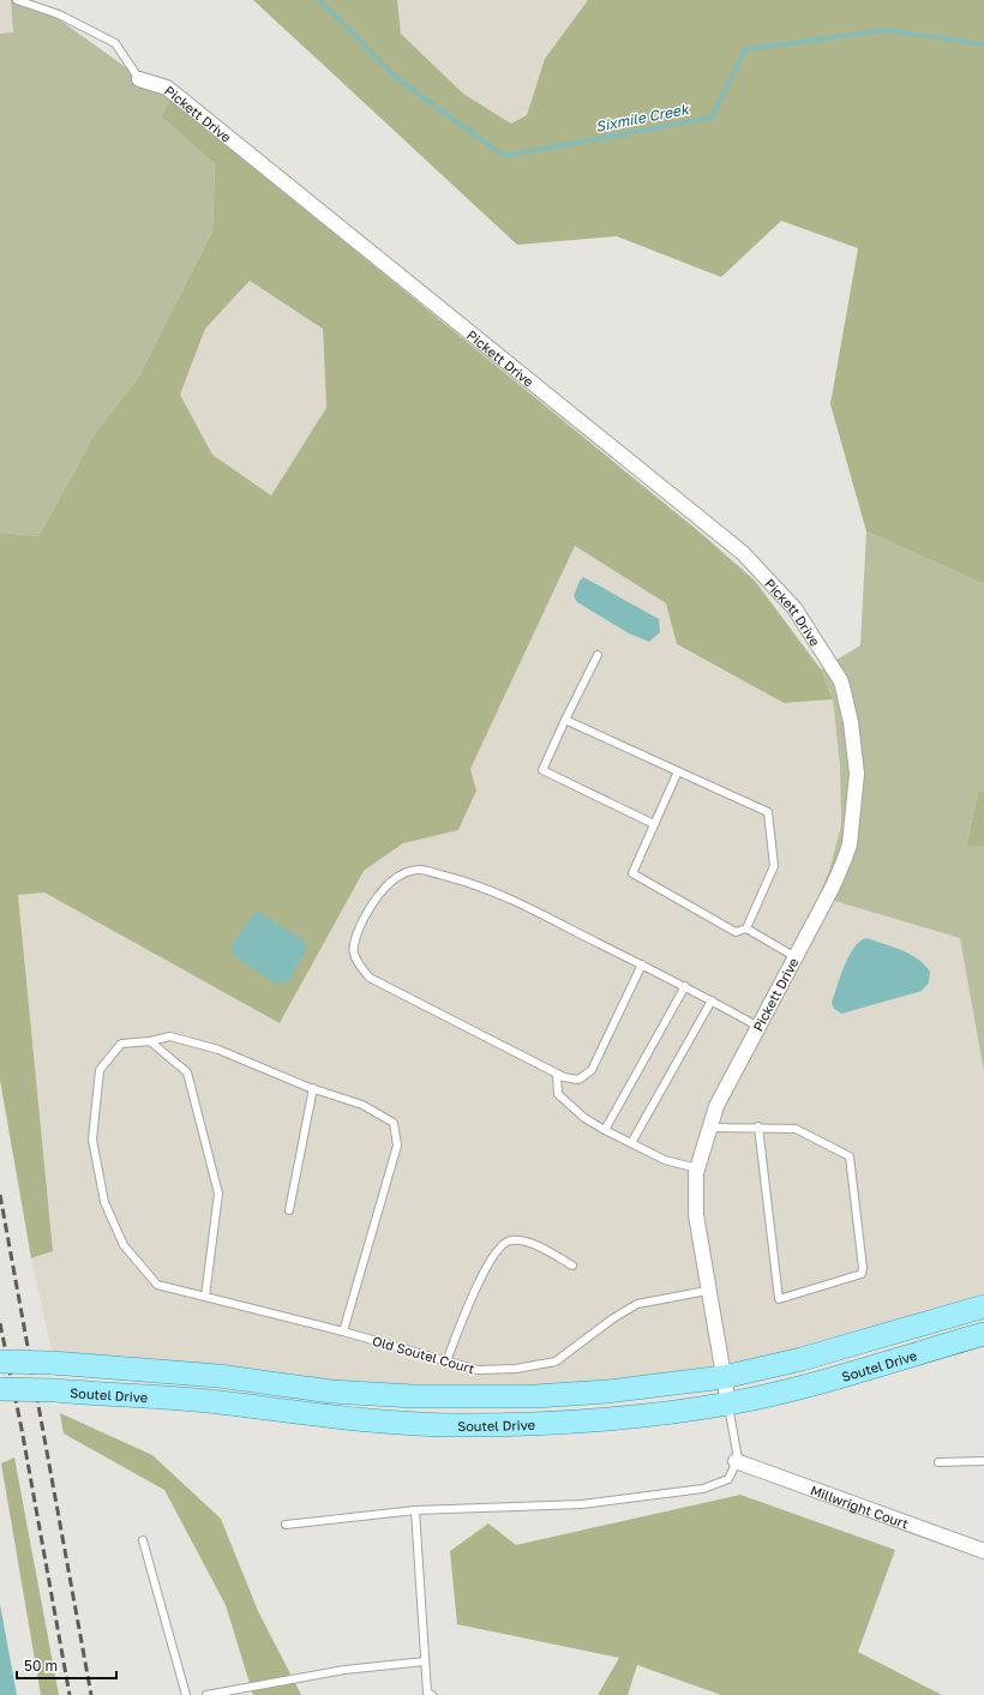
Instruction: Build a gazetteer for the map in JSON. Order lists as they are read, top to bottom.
{
  "streets": {
    "main road": ["Soutel Drive"],
    "street": ["Pickett Drive", "Millwright Court"],
    "lane": ["Old Soutel Court"]
  },
  "crossings": [
    ["Pickett Drive", "Old Soutel Court"],
    ["Pickett Drive", "Soutel Drive"]
  ],
  "water": ["Sixmile Creek"],
  "scale_bar": "50 m"
}
